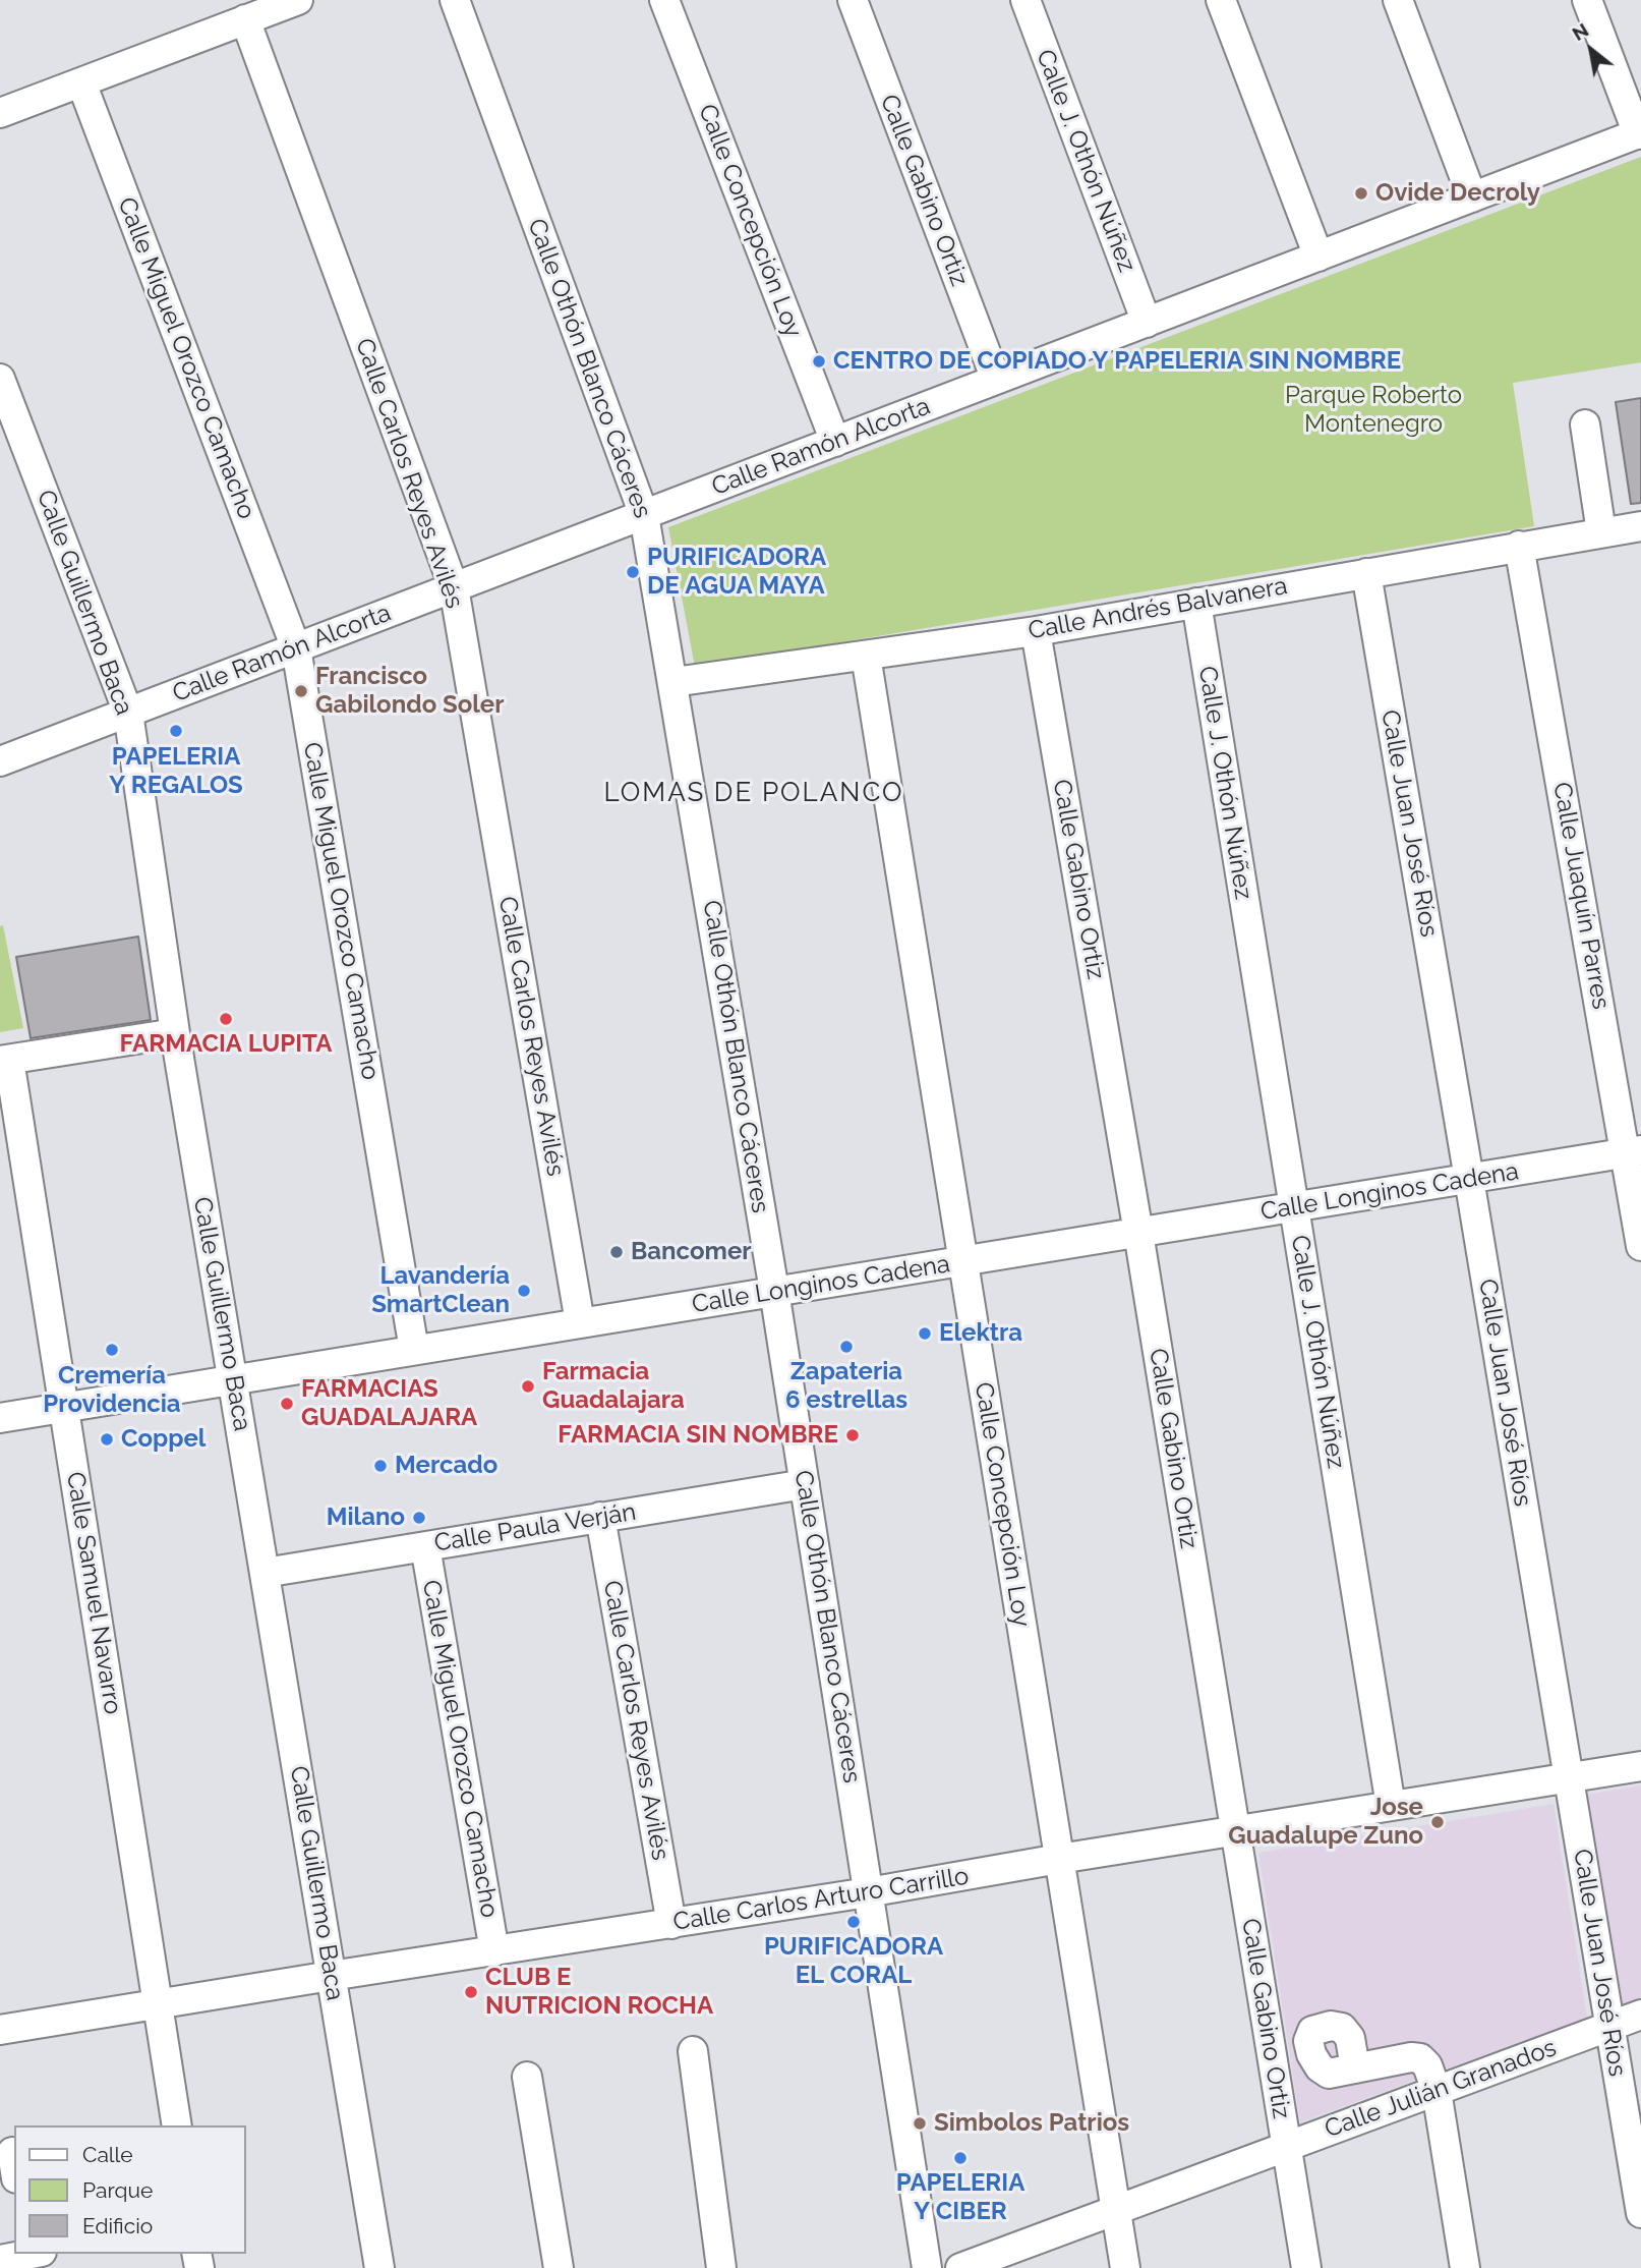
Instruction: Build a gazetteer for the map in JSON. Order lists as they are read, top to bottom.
{
  "streets": {
    "street": [
      "Calle J. Othón Núñez",
      "Calle Gabino Ortiz",
      "Calle Concepción Loy",
      "Calle Miguel Orozco Camacho",
      "Calle Othón Blanco Cáceres",
      "Calle Ramón Alcorta",
      "Calle Carlos Reyes Avilés",
      "Calle Guillermo Baca",
      "Calle Andrés Balvanera",
      "Calle Juan José Ríos",
      "Calle Juaquín Parres",
      "Calle Longinos Cadena",
      "Calle Paula Verján",
      "Calle Samuel Navarro",
      "Calle Carlos Arturo Carrillo",
      "Calle Julián Granados"
    ]
  },
  "crossings": [
    ["Calle J. Othón Núñez", "Calle Ramón Alcorta"],
    ["Calle J. Othón Núñez", "Calle Andrés Balvanera"],
    ["Calle J. Othón Núñez", "Calle Longinos Cadena"],
    ["Calle J. Othón Núñez", "Calle Carlos Arturo Carrillo"],
    ["Calle Gabino Ortiz", "Calle Ramón Alcorta"],
    ["Calle Gabino Ortiz", "Calle Andrés Balvanera"],
    ["Calle Gabino Ortiz", "Calle Longinos Cadena"],
    ["Calle Gabino Ortiz", "Calle Carlos Arturo Carrillo"],
    ["Calle Gabino Ortiz", "Calle Julián Granados"],
    ["Calle Concepción Loy", "Calle Ramón Alcorta"],
    ["Calle Concepción Loy", "Calle Andrés Balvanera"],
    ["Calle Concepción Loy", "Calle Longinos Cadena"],
    ["Calle Concepción Loy", "Calle Carlos Arturo Carrillo"],
    ["Calle Concepción Loy", "Calle Julián Granados"],
    ["Calle Miguel Orozco Camacho", "Calle Ramón Alcorta"],
    ["Calle Miguel Orozco Camacho", "Calle Longinos Cadena"],
    ["Calle Miguel Orozco Camacho", "Calle Paula Verján"],
    ["Calle Miguel Orozco Camacho", "Calle Carlos Arturo Carrillo"],
    ["Calle Othón Blanco Cáceres", "Calle Ramón Alcorta"],
    ["Calle Othón Blanco Cáceres", "Calle Andrés Balvanera"],
    ["Calle Othón Blanco Cáceres", "Calle Longinos Cadena"],
    ["Calle Othón Blanco Cáceres", "Calle Paula Verján"],
    ["Calle Othón Blanco Cáceres", "Calle Carlos Arturo Carrillo"],
    ["Calle Ramón Alcorta", "Calle Carlos Reyes Avilés"],
    ["Calle Ramón Alcorta", "Calle Guillermo Baca"],
    ["Calle Carlos Reyes Avilés", "Calle Longinos Cadena"],
    ["Calle Carlos Reyes Avilés", "Calle Paula Verján"],
    ["Calle Carlos Reyes Avilés", "Calle Carlos Arturo Carrillo"],
    ["Calle Guillermo Baca", "Calle Longinos Cadena"],
    ["Calle Guillermo Baca", "Calle Paula Verján"],
    ["Calle Guillermo Baca", "Calle Carlos Arturo Carrillo"],
    ["Calle Andrés Balvanera", "Calle Juan José Ríos"],
    ["Calle Andrés Balvanera", "Calle Juaquín Parres"],
    ["Calle Juan José Ríos", "Calle Longinos Cadena"],
    ["Calle Juan José Ríos", "Calle Carlos Arturo Carrillo"],
    ["Calle Juan José Ríos", "Calle Julián Granados"],
    ["Calle Juaquín Parres", "Calle Longinos Cadena"],
    ["Calle Longinos Cadena", "Calle Samuel Navarro"],
    ["Calle Samuel Navarro", "Calle Carlos Arturo Carrillo"]
  ],
  "districts": ["LOMAS DE POLANCO"],
  "parks": ["Parque Roberto Montenegro"],
  "places": [
    "Ovide Decroly",
    "CENTRO DE COPIADO Y PAPELERIA SIN NOMBRE",
    "PURIFICADORA DE AGUA MAYA",
    "Francisco Gabilondo Soler",
    "PAPELERIA Y REGALOS",
    "FARMACIA LUPITA",
    "Bancomer",
    "Lavandería SmartClean",
    "Elektra",
    "Zapateria 6 estrellas",
    "Cremería Providencia",
    "Farmacia Guadalajara",
    "FARMACIAS GUADALAJARA",
    "FARMACIA SIN NOMBRE",
    "Coppel",
    "Mercado",
    "Milano",
    "Jose Guadalupe Zuno",
    "PURIFICADORA EL CORAL",
    "CLUB E NUTRICION ROCHA",
    "Simbolos Patrios",
    "PAPELERIA Y CIBER"
  ],
  "legend": ["Calle", "Parque", "Edificio"],
  "north": "top left"
}
